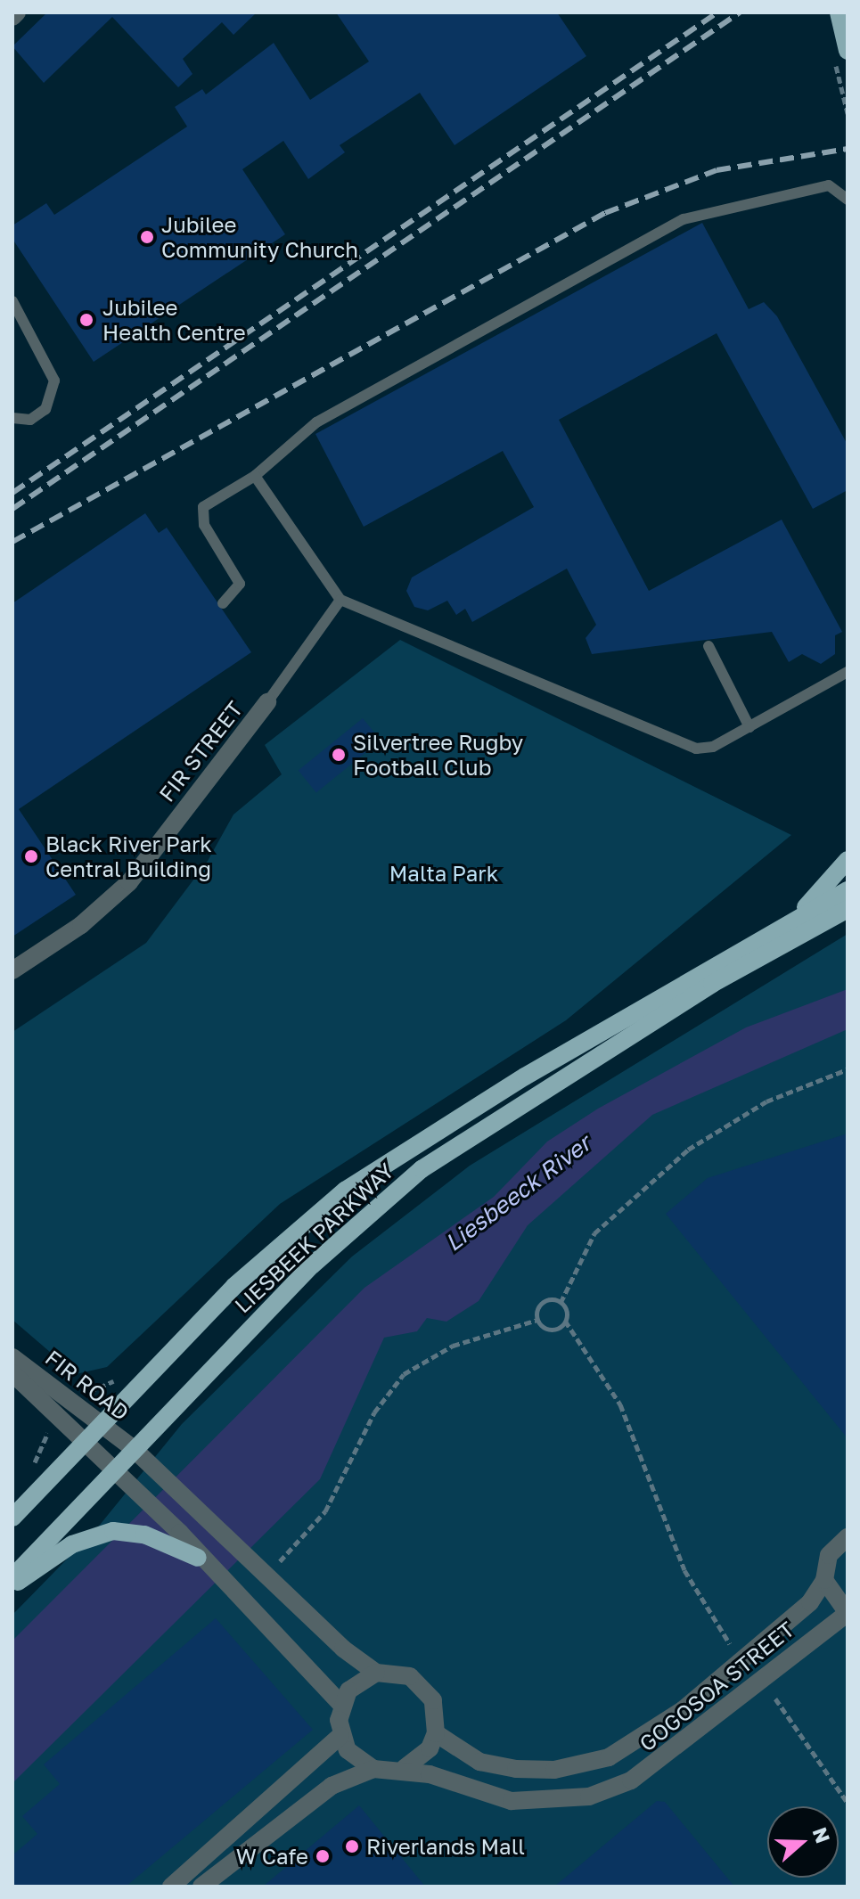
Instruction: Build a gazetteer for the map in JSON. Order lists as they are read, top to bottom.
{
  "streets": {
    "main road": ["LIESBEEK PARKWAY"],
    "street": ["FIR STREET", "FIR ROAD", "GOGOSOA STREET"]
  },
  "crossings": [
    ["LIESBEEK PARKWAY", "FIR ROAD"]
  ],
  "water": ["Liesbeeck River"],
  "parks": ["Malta Park"],
  "places": [
    "Jubilee Community Church",
    "Jubilee Health Centre",
    "Silvertree Rugby Football Club",
    "Black River Park Central Building",
    "Riverlands Mall",
    "W Cafe"
  ],
  "north": "right"
}
